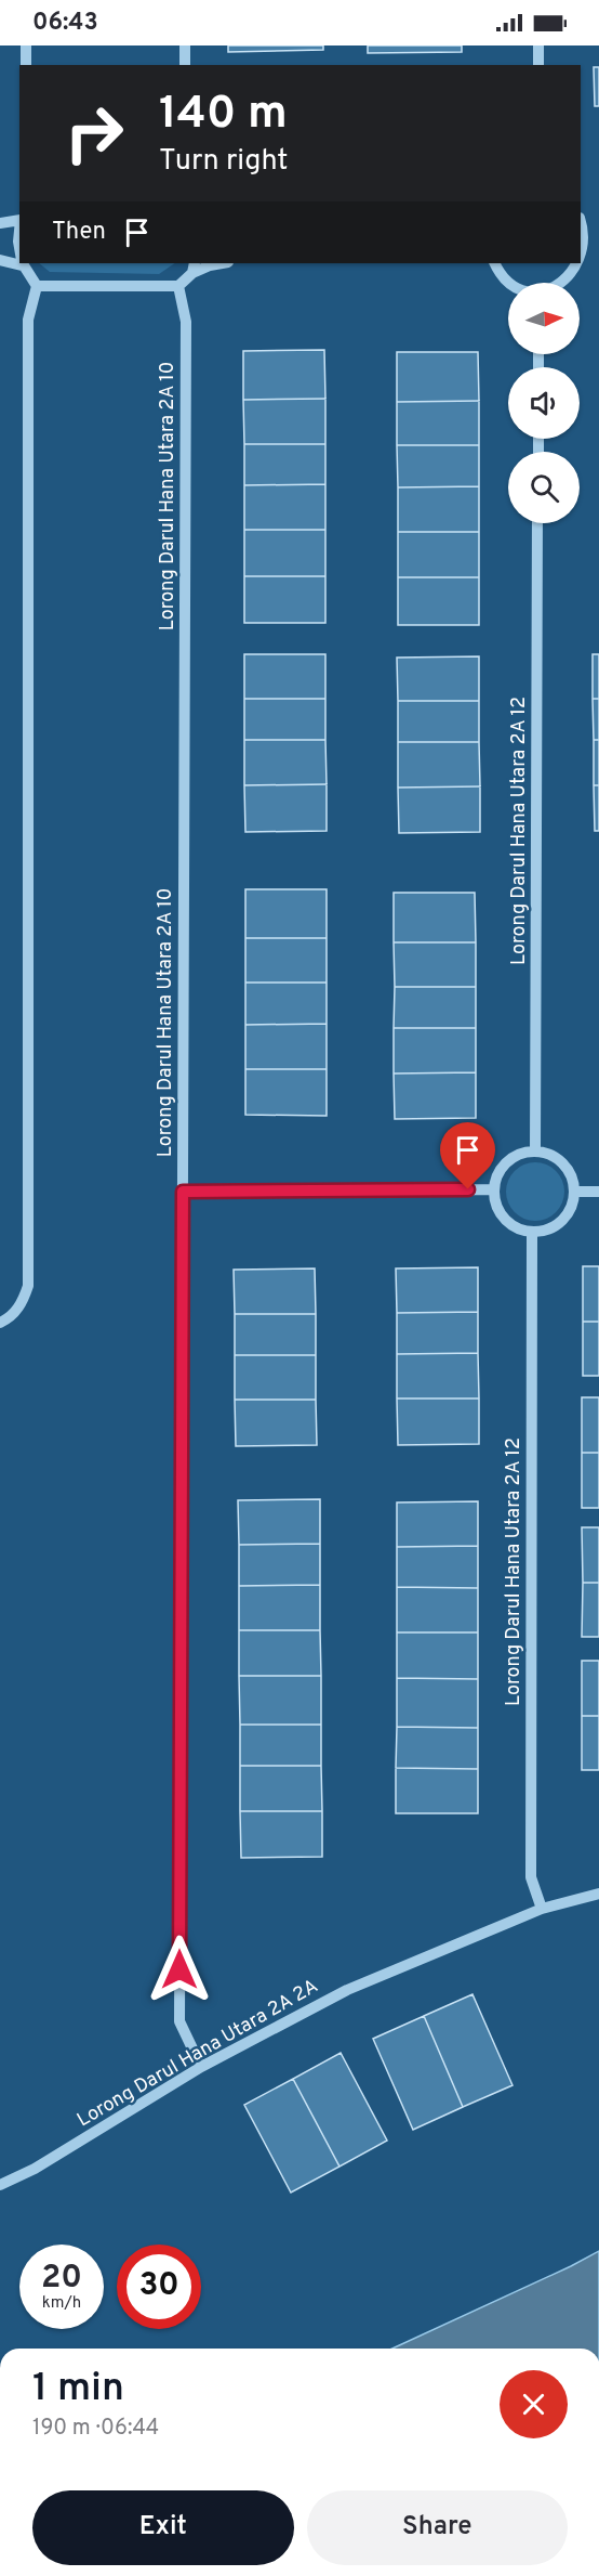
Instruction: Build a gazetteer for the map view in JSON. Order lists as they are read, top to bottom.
{
  "streets": {
    "street": ["Lorong Darul Hana Utara 2A 10", "Lorong Darul Hana Utara 2A 12", "Lorong Darul Hana Utara 2A 2A"]
  },
  "crossings": [
    ["Lorong Darul Hana Utara 2A 10", "Lorong Darul Hana Utara 2A 2A"],
    ["Lorong Darul Hana Utara 2A 12", "Lorong Darul Hana Utara 2A 2A"]
  ],
  "north": "right",
  "page": {
    "status": "06:43",
    "turn": ["140 m", "Turn right"],
    "then": "Then",
    "speed": "20 km/h",
    "limit": "30",
    "heading": ["1 min", "190 m · 06:44"],
    "buttons": ["Exit", "Share"]
  }
}
